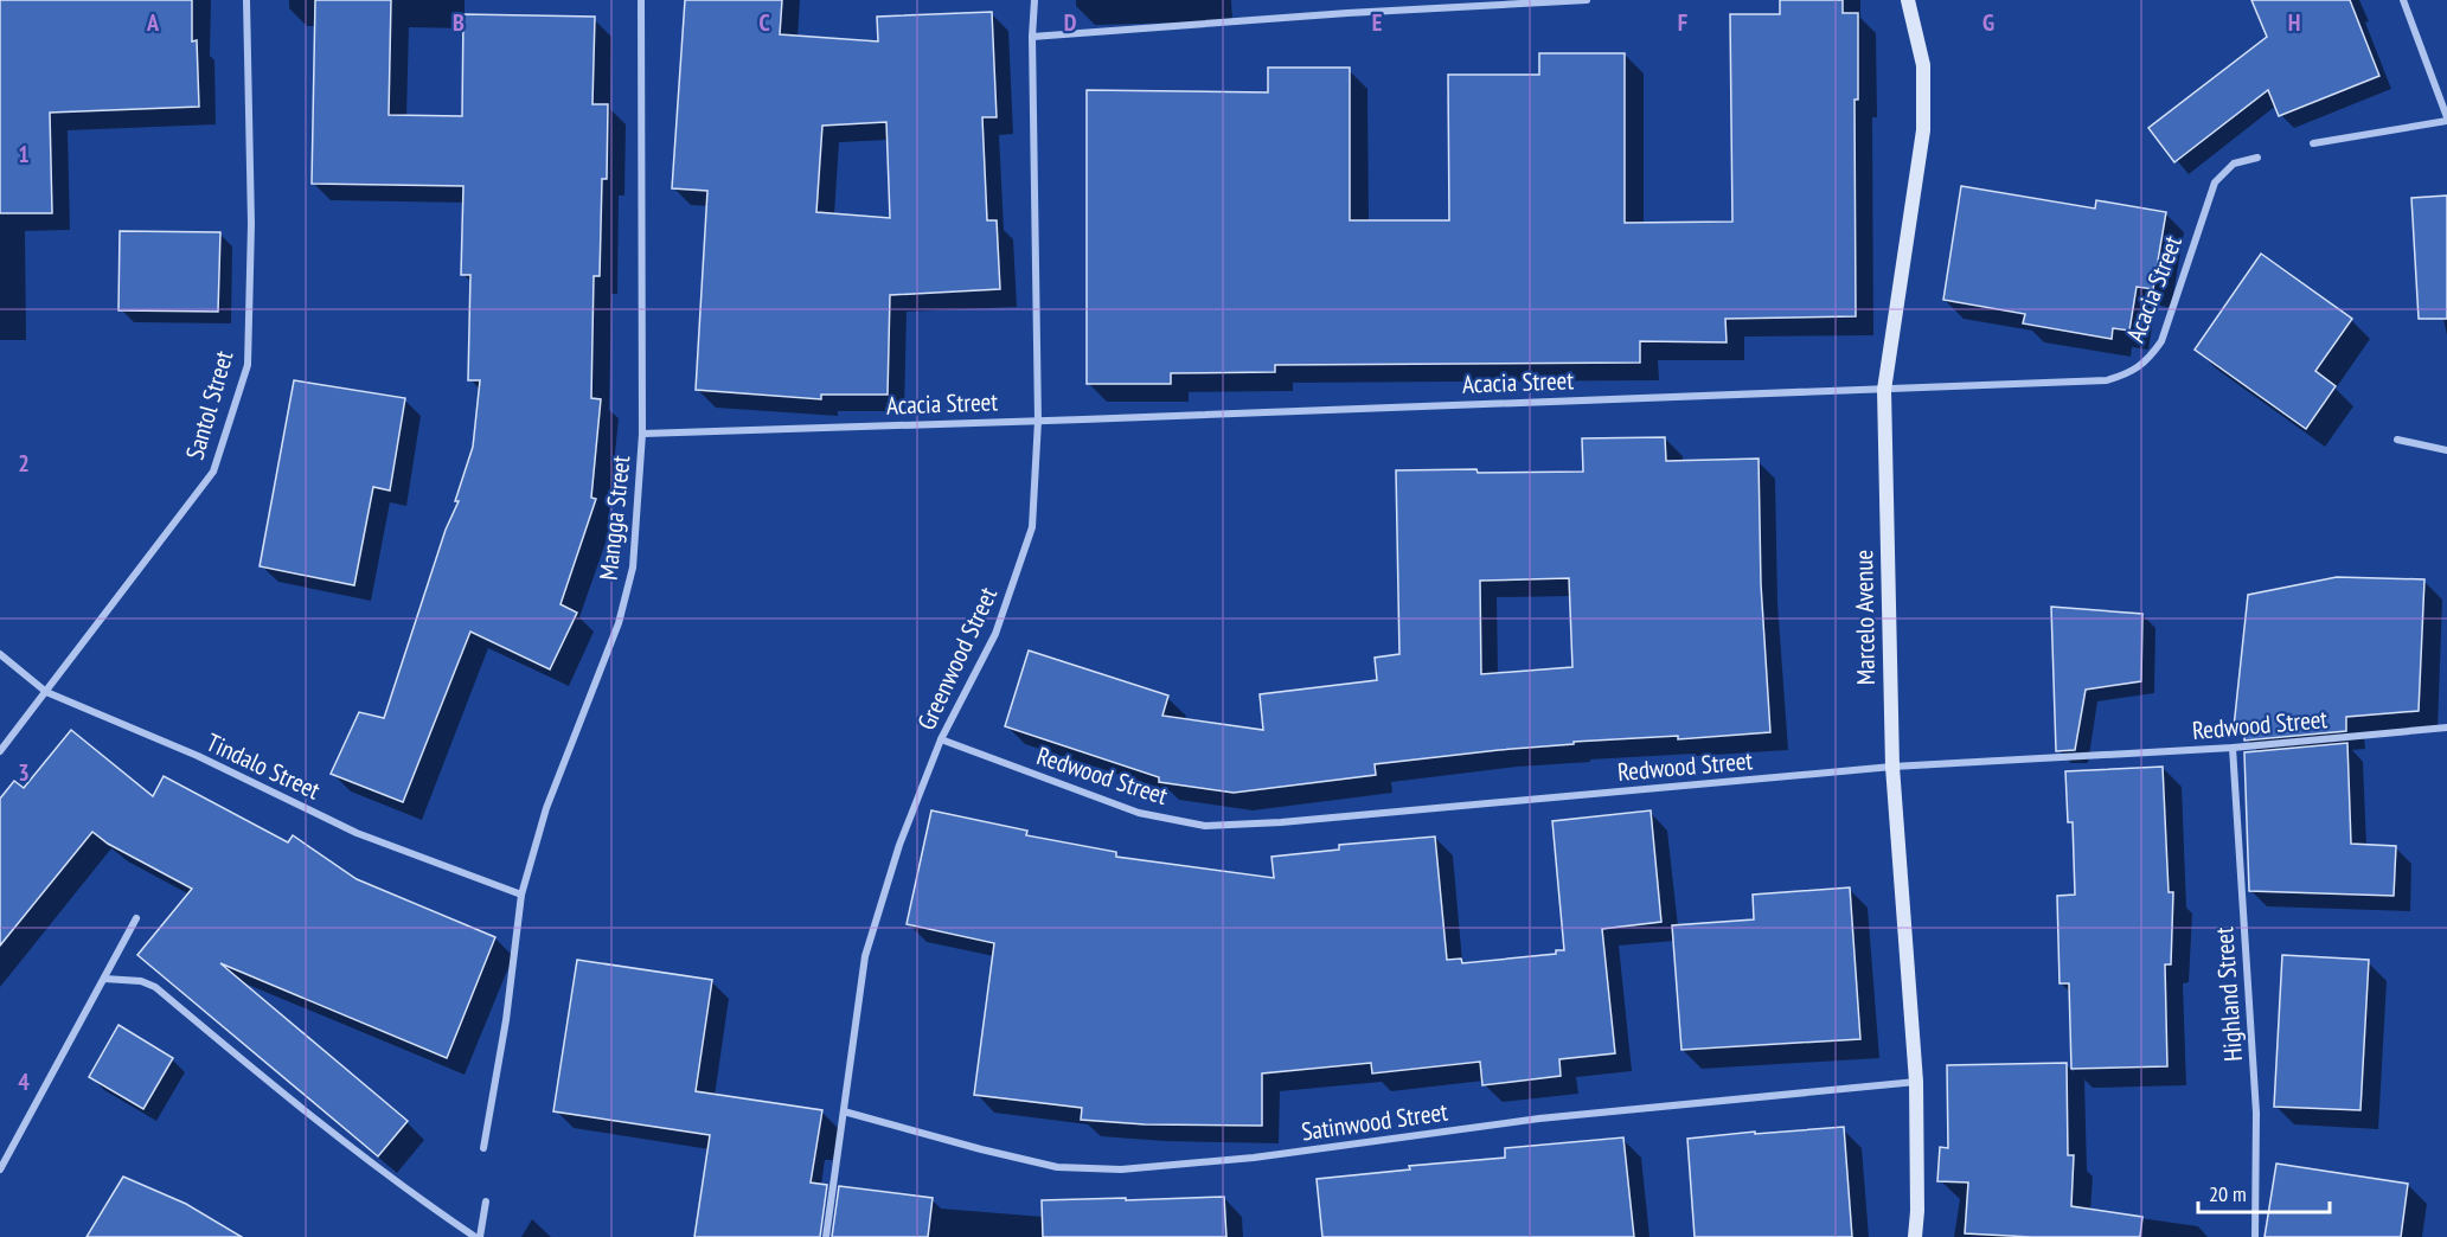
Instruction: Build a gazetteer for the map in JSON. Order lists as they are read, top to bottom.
{
  "streets": {
    "street": [
      "Acacia Street",
      "Santol Street",
      "Mangga Street",
      "Marcelo Avenue",
      "Greenwood Street",
      "Redwood Street",
      "Tindalo Street",
      "Highland Street",
      "Satinwood Street"
    ]
  },
  "crossings": [
    ["Acacia Street", "Mangga Street"],
    ["Acacia Street", "Marcelo Avenue"],
    ["Acacia Street", "Greenwood Street"],
    ["Santol Street", "Tindalo Street"],
    ["Mangga Street", "Tindalo Street"],
    ["Marcelo Avenue", "Redwood Street"],
    ["Marcelo Avenue", "Satinwood Street"],
    ["Greenwood Street", "Redwood Street"],
    ["Greenwood Street", "Satinwood Street"],
    ["Redwood Street", "Highland Street"]
  ],
  "scale_bar": "20 m",
  "grid": {
    "columns": [
      "A",
      "B",
      "C",
      "D",
      "E",
      "F",
      "G",
      "H"
    ],
    "rows": [
      "1",
      "2",
      "3",
      "4"
    ]
  }
}
